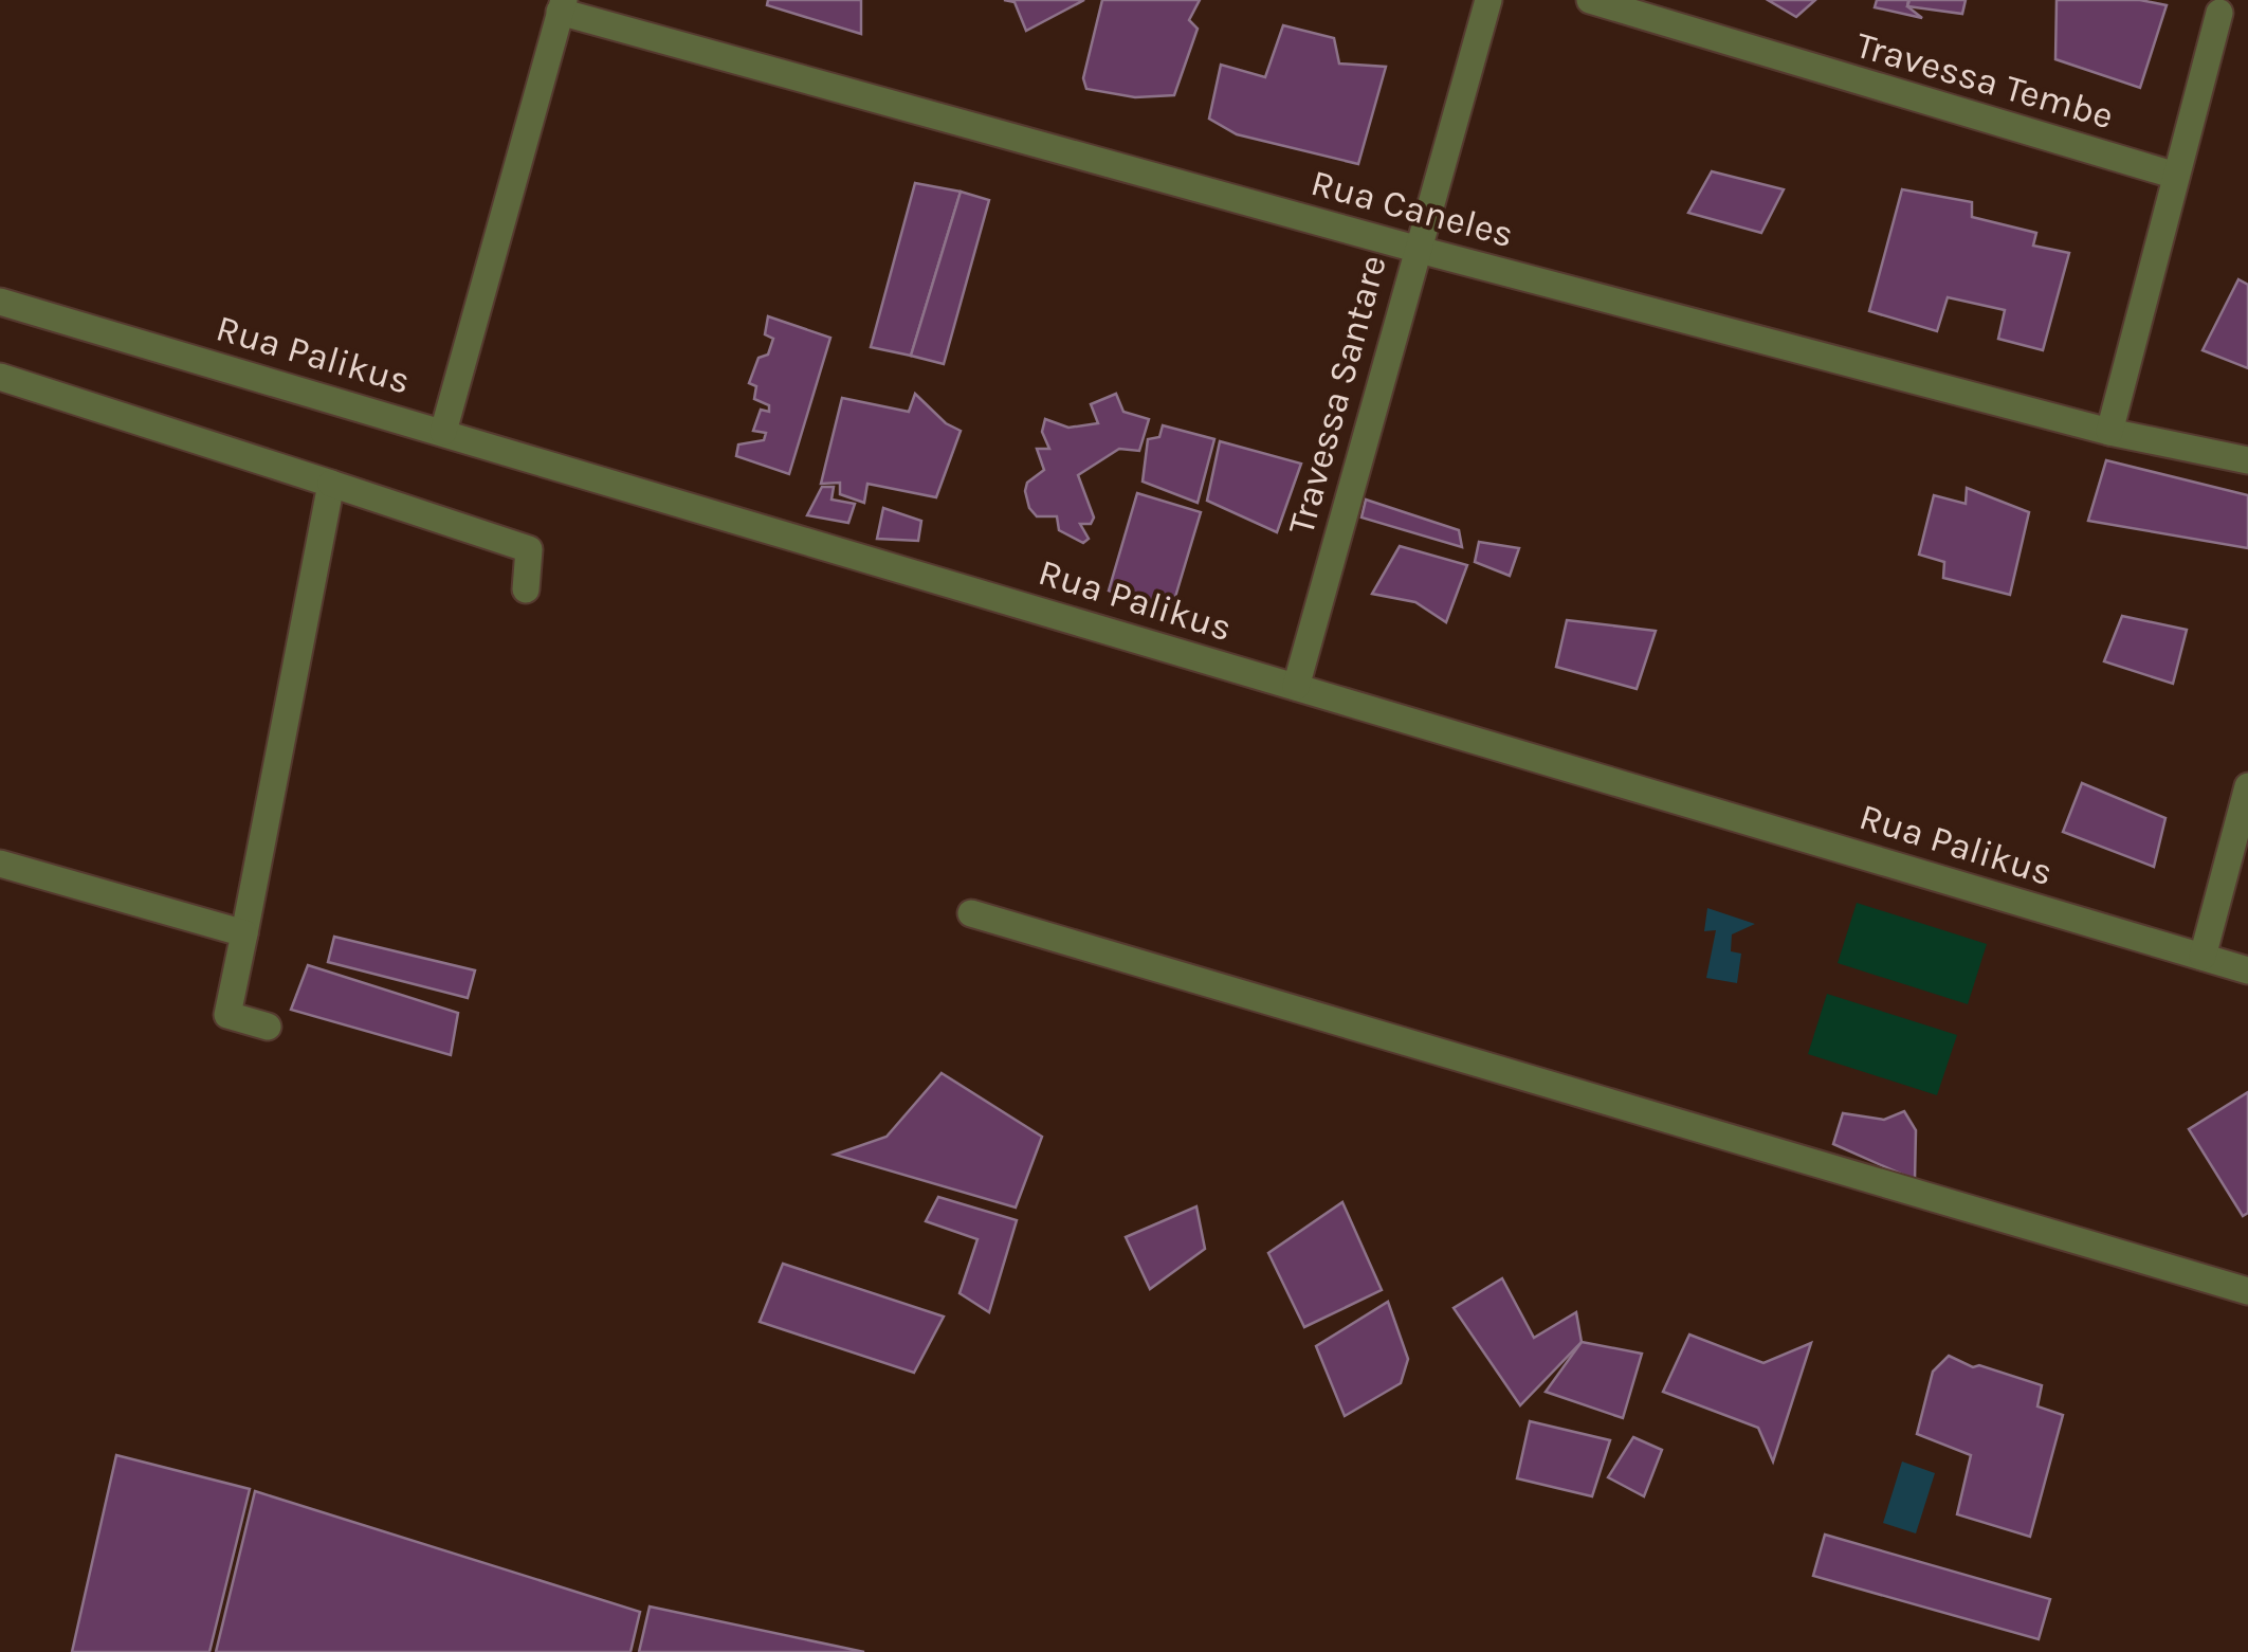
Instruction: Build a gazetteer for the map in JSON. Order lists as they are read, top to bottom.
{
  "streets": {
    "street": [
      "Travessa Tembe",
      "Rua Caneles",
      "Rua Palikus",
      "Travessa Santare"
    ]
  },
  "crossings": [
    ["Rua Caneles", "Travessa Santare"],
    ["Rua Palikus", "Travessa Santare"]
  ]
}
